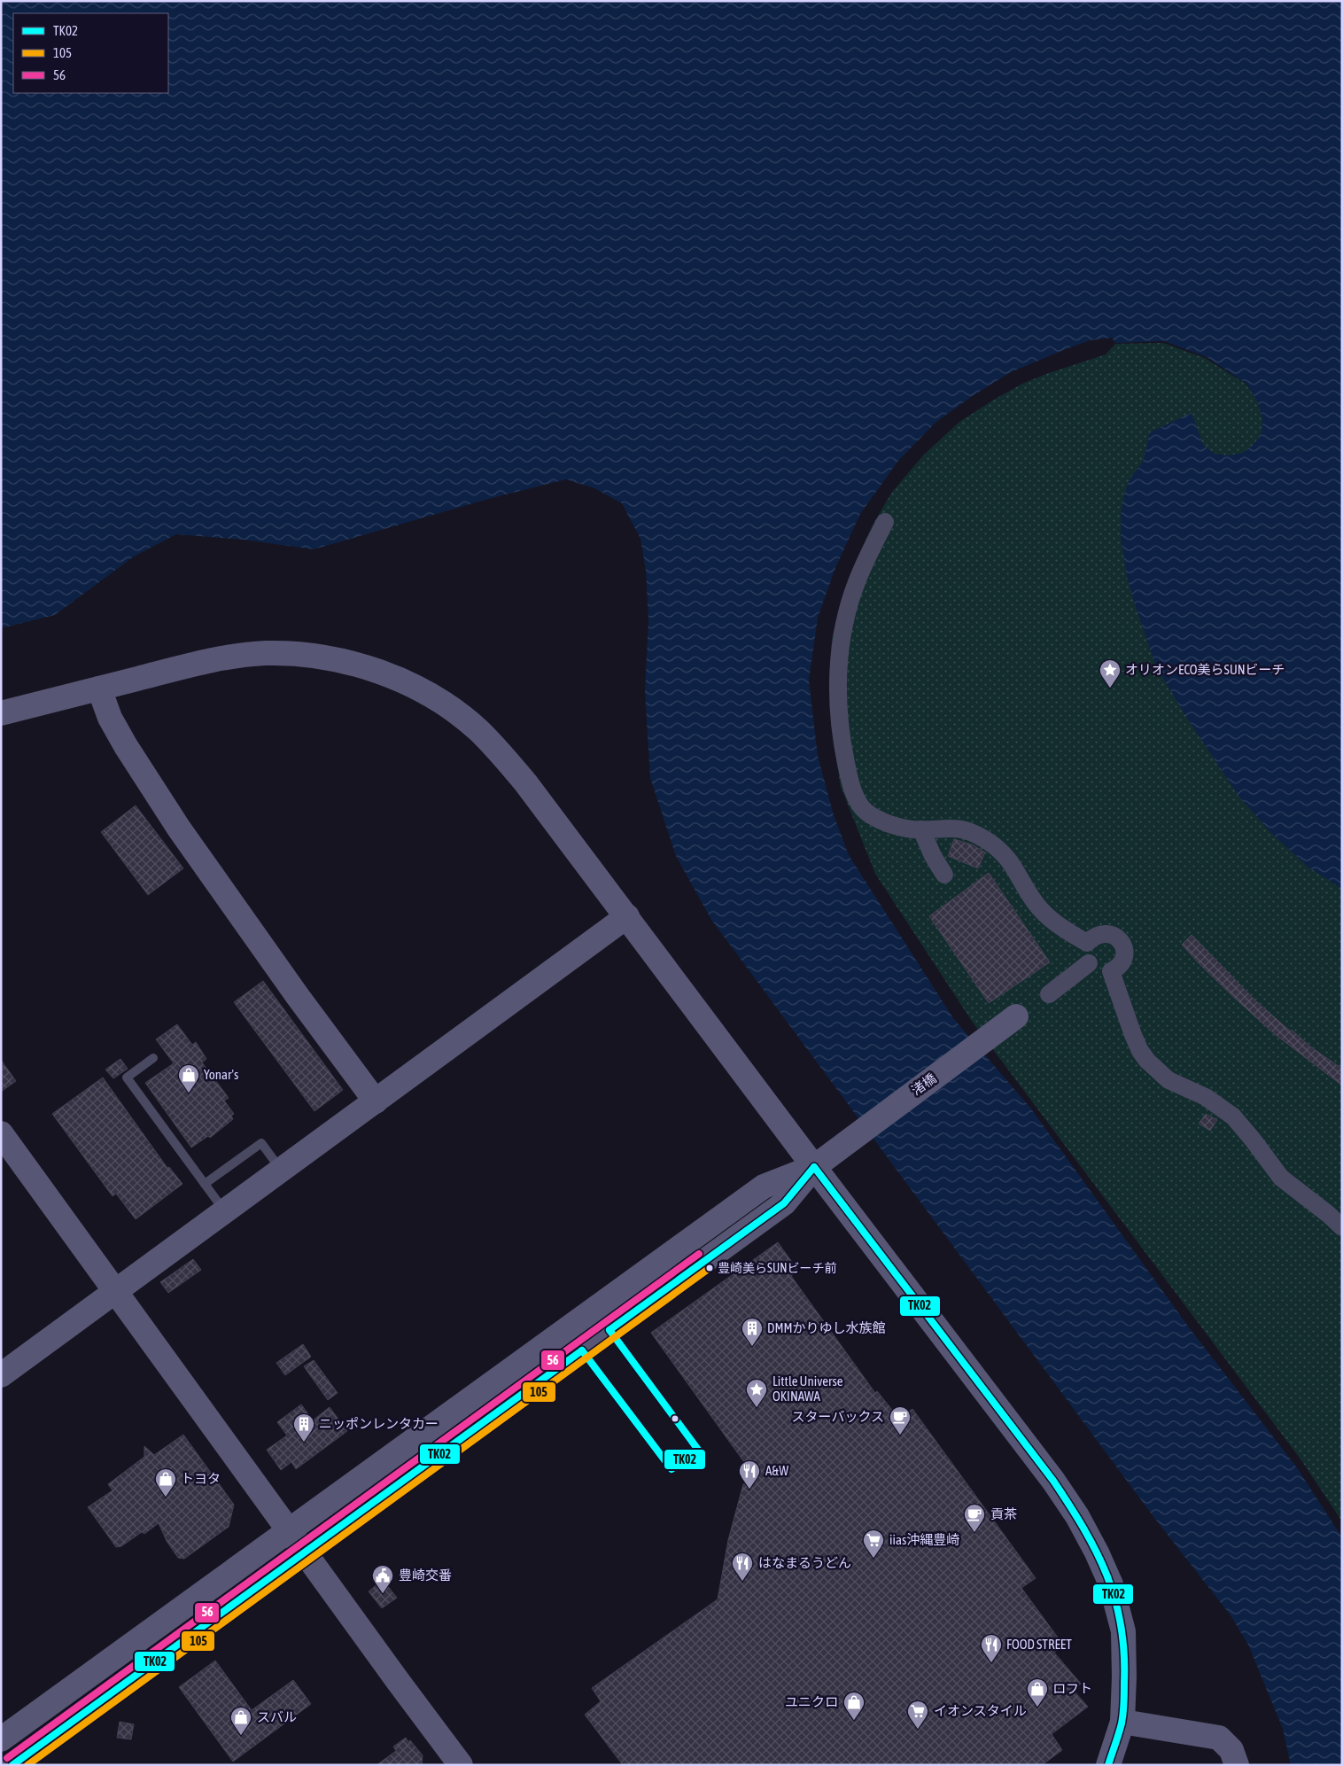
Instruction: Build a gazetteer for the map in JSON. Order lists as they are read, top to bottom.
{
  "streets": {
    "street": ["渚橋"]
  },
  "places": {
    "place": ["オリオンECO美らSUNビーチ", "Little Universe OKINAWA"],
    "shop": [
      "Yonar's",
      "トヨタ",
      "ロフト",
      "ユニクロ",
      "スバル"
    ],
    "other": ["豊崎美らSUNビーチ前"],
    "building": ["DMMかりゆし水族館", "ニッポンレンタカー"],
    "cafe": ["スターバックス", "貢茶"],
    "restaurant": ["A&W", "はなまるうどん", "FOOD STREET"],
    "supermarket": ["iias沖縄豊崎", "イオンスタイル"],
    "public building": ["豊崎交番"]
  },
  "lines": ["transit line TK02", "transit line 56", "transit line 105"],
  "legend": ["TK02", "105", "56"]
}
